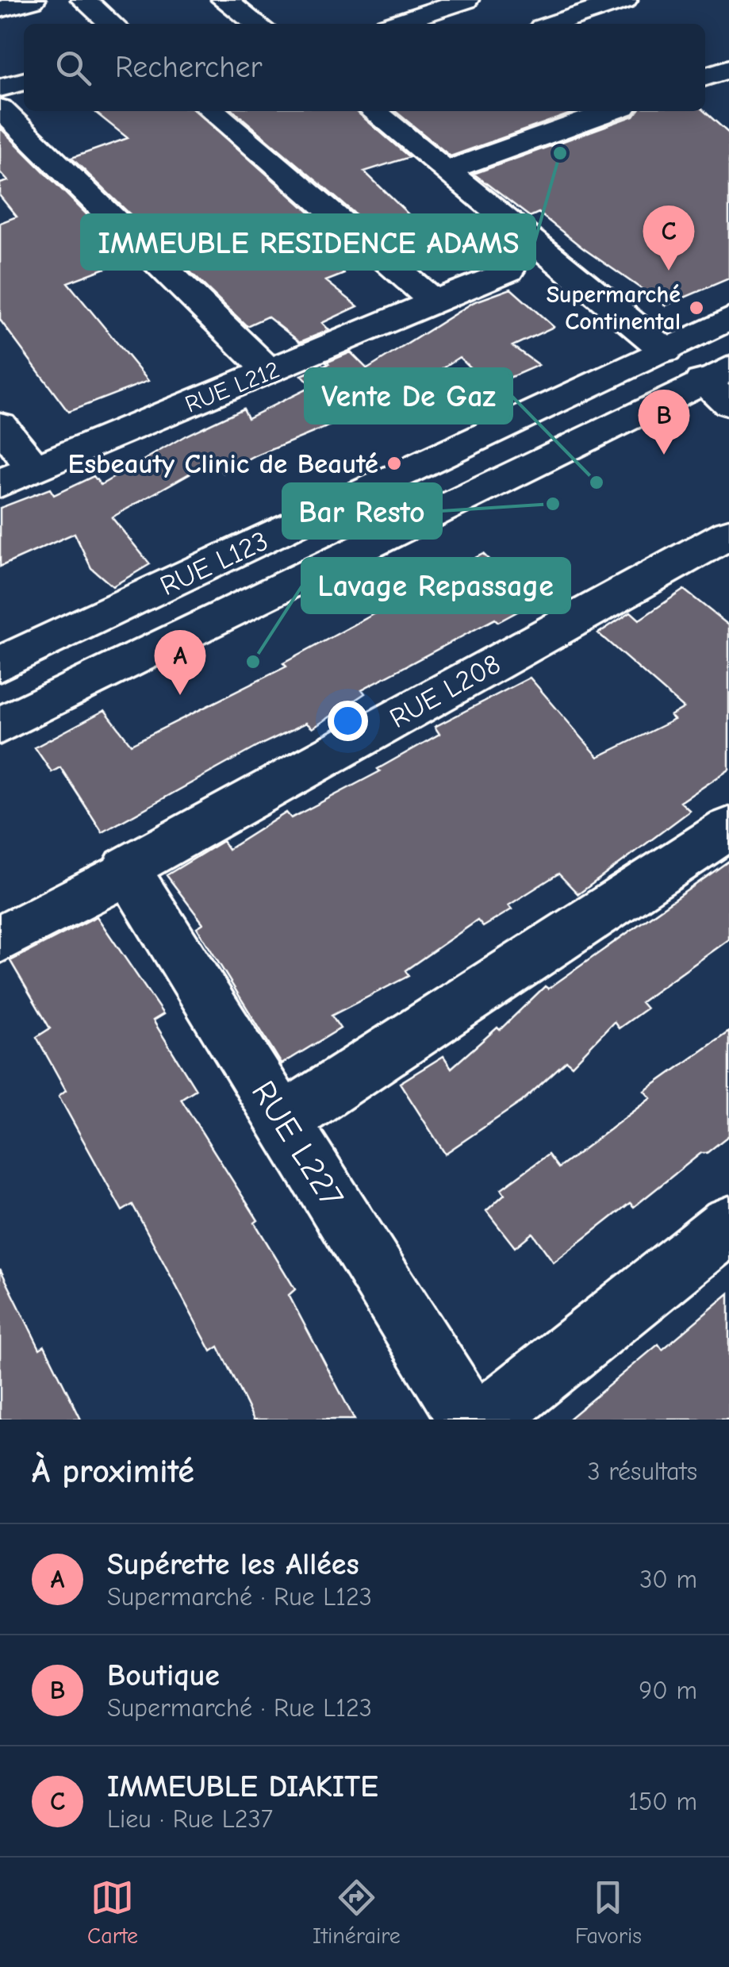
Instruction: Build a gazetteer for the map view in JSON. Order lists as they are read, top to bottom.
{
  "streets": {
    "street": [
      "RUE L212",
      "RUE L123",
      "RUE L208",
      "RUE L227"
    ]
  },
  "crossings": [
    ["RUE L208", "RUE L227"]
  ],
  "places": [
    "IMMEUBLE RESIDENCE ADAMS",
    "Supermarché Continental",
    "Esbeauty Clinic de Beauté",
    "Vente De Gaz",
    "Bar Resto",
    "Lavage Repassage"
  ],
  "page": {
    "search": "Rechercher",
    "pins": ["C", "B", "A"],
    "heading": ["À proximité", "3 résultats"],
    "list": [
      {
        "mark": "A",
        "name": "Supérette les Allées",
        "note": "Supermarché · Rue L123",
        "value": "30 m"
      },
      {
        "mark": "B",
        "name": "Boutique",
        "note": "Supermarché · Rue L123",
        "value": "90 m"
      },
      {
        "mark": "C",
        "name": "IMMEUBLE DIAKITE",
        "note": "Lieu · Rue L237",
        "value": "150 m"
      }
    ],
    "nav": ["Carte", "Itinéraire", "Favoris"]
  }
}
